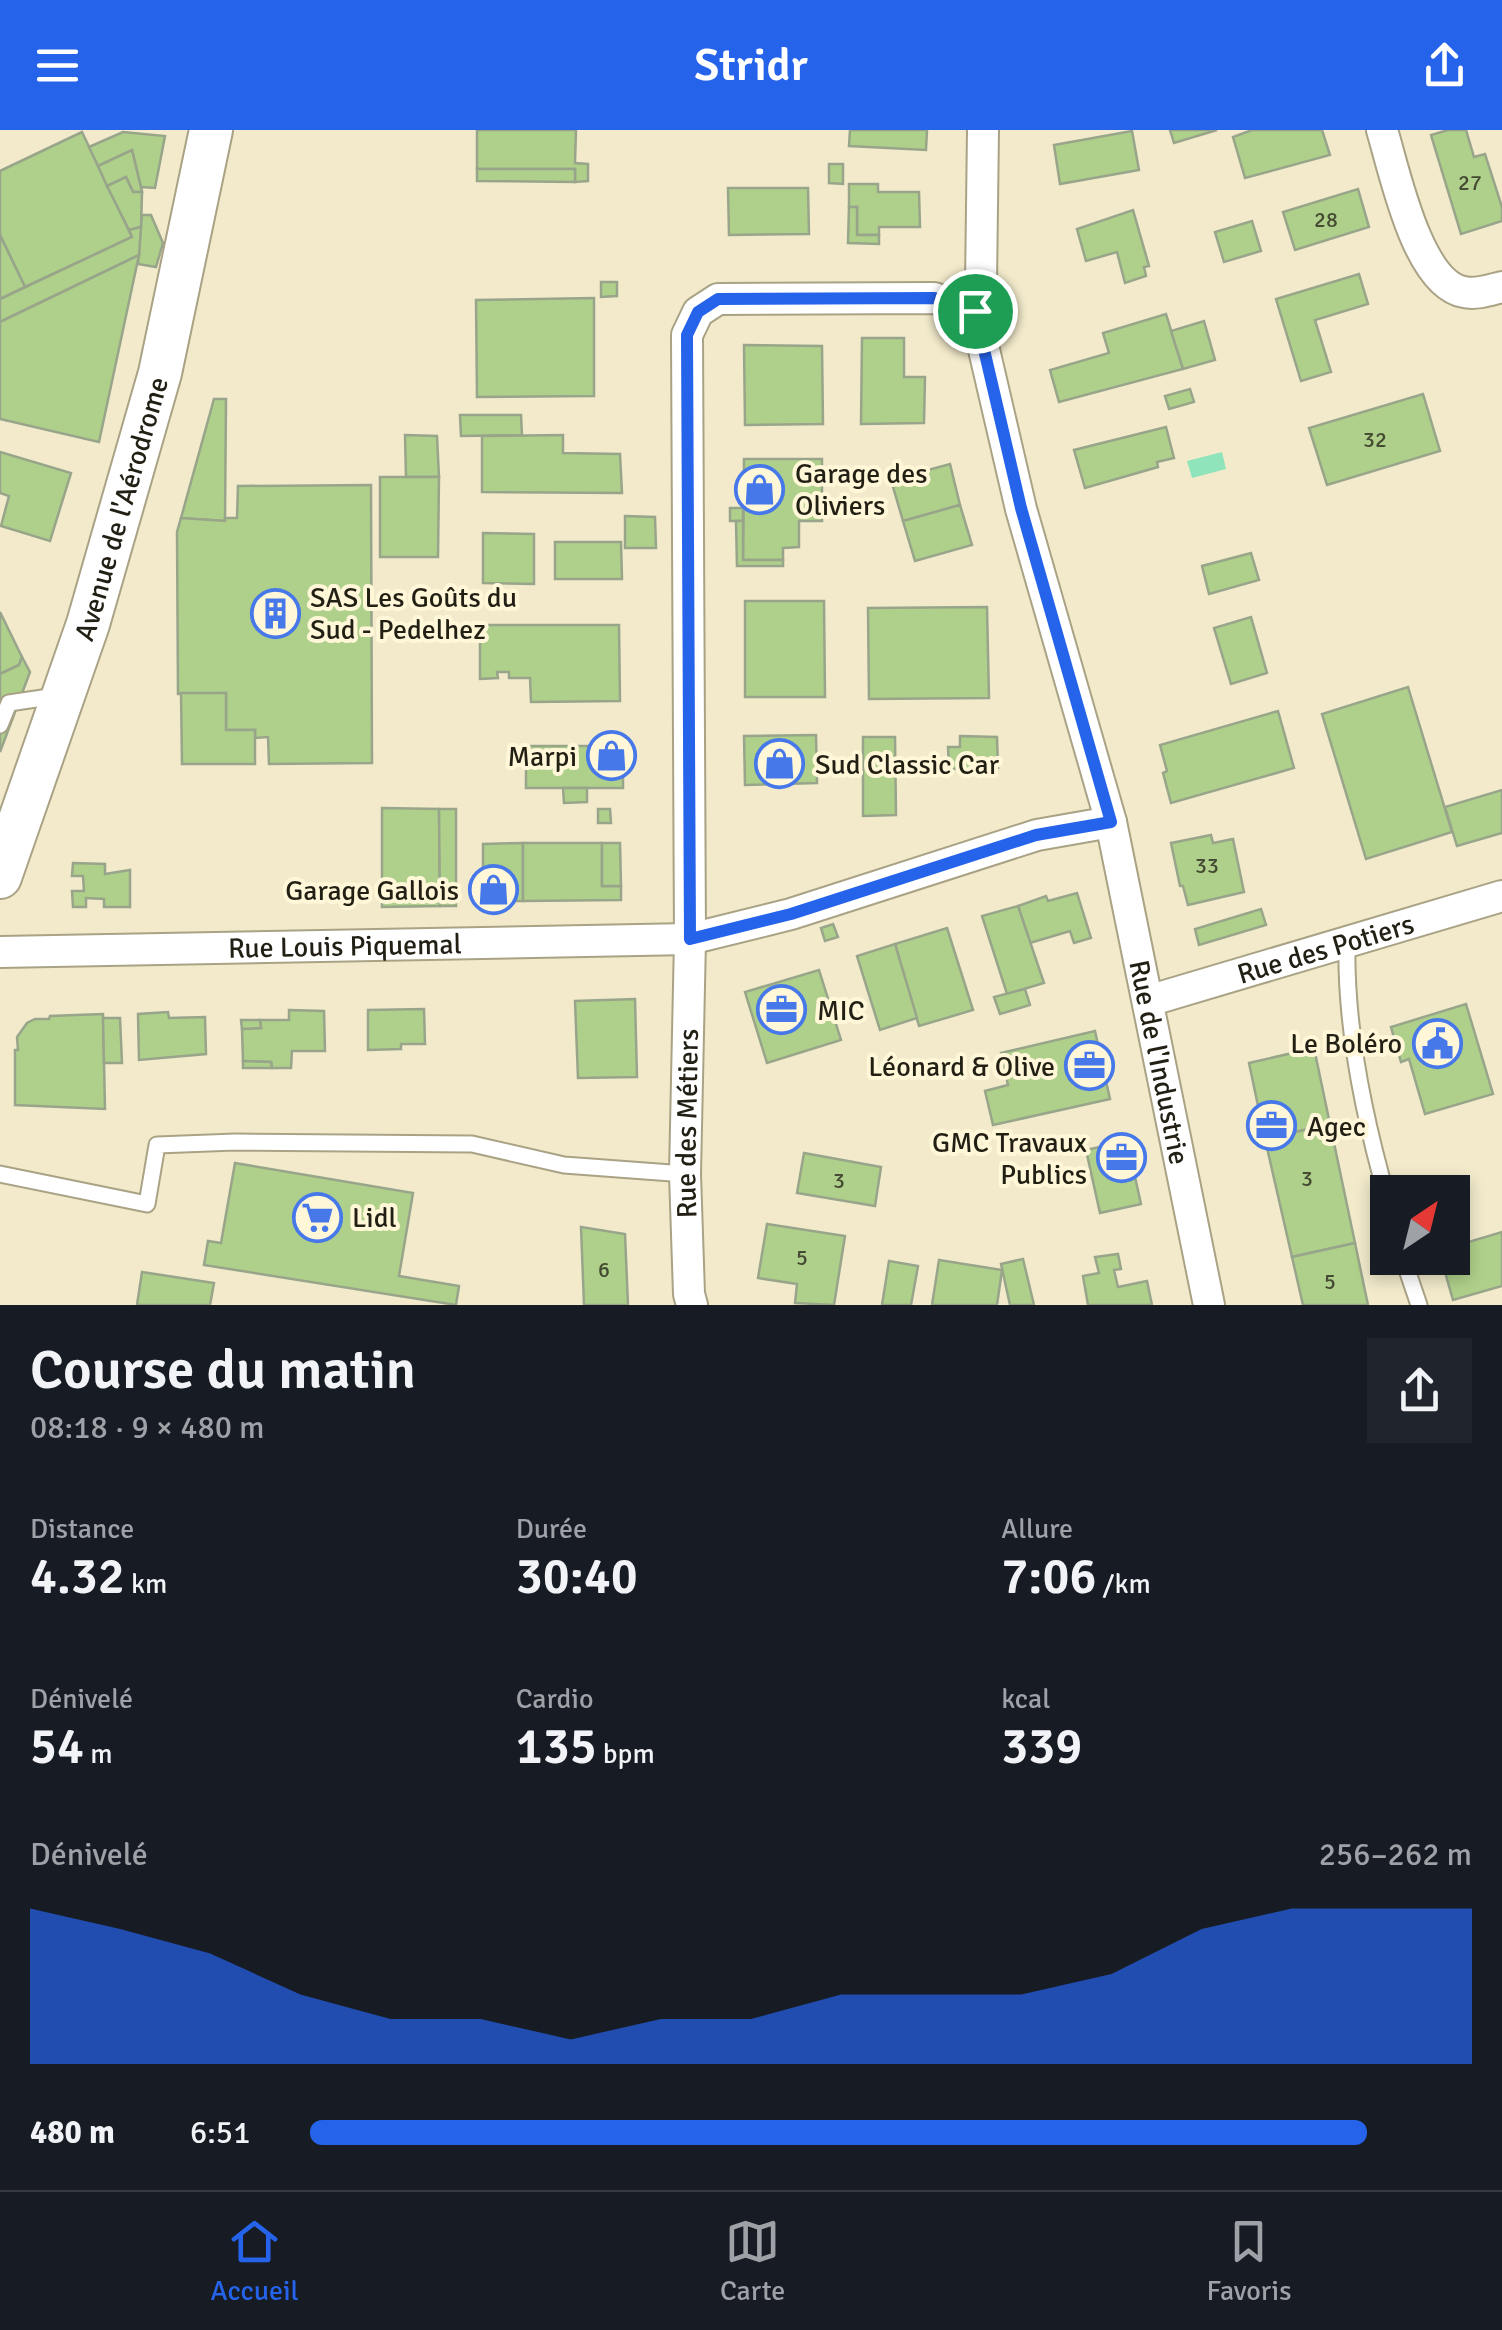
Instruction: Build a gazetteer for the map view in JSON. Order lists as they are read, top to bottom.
{
  "streets": {
    "main road": ["Avenue de l'Aérodrome"],
    "street": [
      "Rue Louis Piquemal",
      "Rue des Potiers",
      "Rue de l'Industrie",
      "Rue des Métiers"
    ]
  },
  "crossings": [
    ["Rue Louis Piquemal", "Rue de l'Industrie"],
    ["Rue Louis Piquemal", "Rue des Métiers"],
    ["Rue des Potiers", "Rue de l'Industrie"]
  ],
  "places": {
    "shop": [
      "Garage des Oliviers",
      "Marpi",
      "Sud Classic Car",
      "Garage Gallois"
    ],
    "building": ["SAS Les Goûts du Sud - Pedelhez"],
    "office": [
      "MIC",
      "Léonard & Olive",
      "Agec",
      "GMC Travaux Publics"
    ],
    "public building": ["Le Boléro"],
    "supermarket": ["Lidl"]
  },
  "house_numbers": [
    "27",
    "28",
    "32",
    "33",
    "3",
    "3",
    "5",
    "6",
    "5"
  ],
  "north": "top right",
  "page": {
    "header": "Stridr",
    "heading": ["Course du matin", "08:18 · 9 × 480 m"],
    "stats": [
      ["Distance", "4.32 km"],
      ["Durée", "30:40"],
      ["Allure", "7:06 /km"],
      ["Dénivelé", "54 m"],
      ["Cardio", "135 bpm"],
      ["kcal", "339"]
    ],
    "chart": ["Dénivelé", "256–262 m"],
    "list": [
      {
        "name": "480 m",
        "note": "6:51"
      }
    ],
    "tabs": ["Accueil", "Carte", "Favoris"]
  }
}
